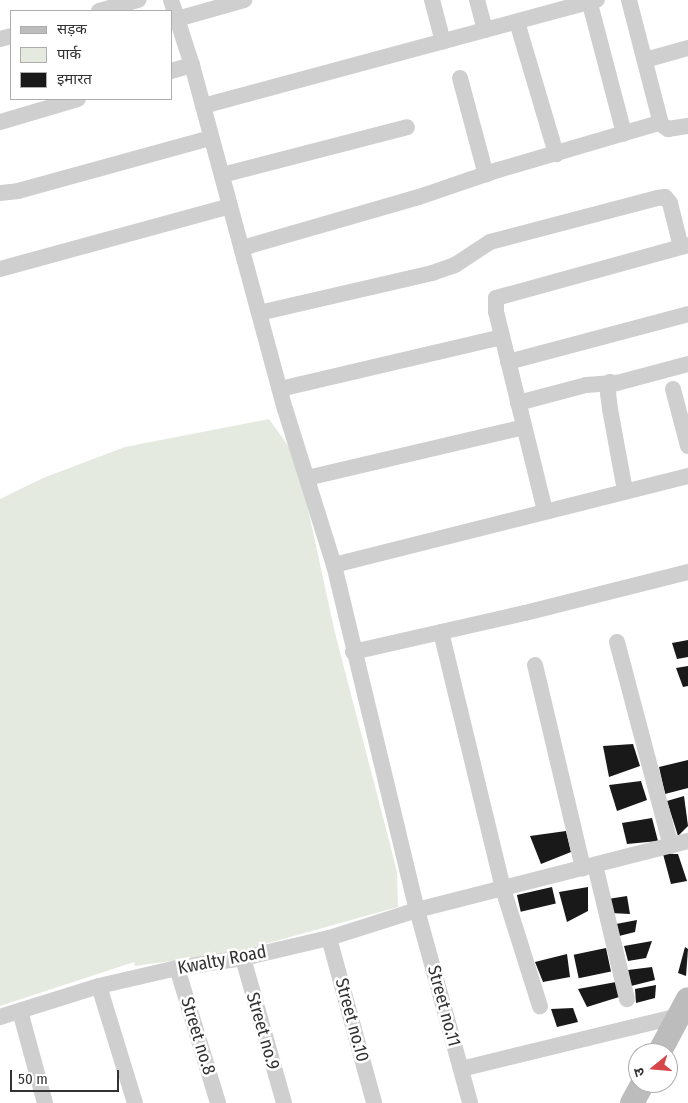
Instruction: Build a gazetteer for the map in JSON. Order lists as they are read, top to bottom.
{
  "streets": {
    "street": [
      "Kwalty Road",
      "Street no.11",
      "Street no.10",
      "Street no.9",
      "Street no.8"
    ]
  },
  "crossings": [
    ["Kwalty Road", "Street no.11"],
    ["Kwalty Road", "Street no.10"],
    ["Kwalty Road", "Street no.9"],
    ["Kwalty Road", "Street no.8"]
  ],
  "legend": ["सड़क", "पार्क", "इमारत"],
  "scale_bar": "50 m",
  "north": "left"
}
